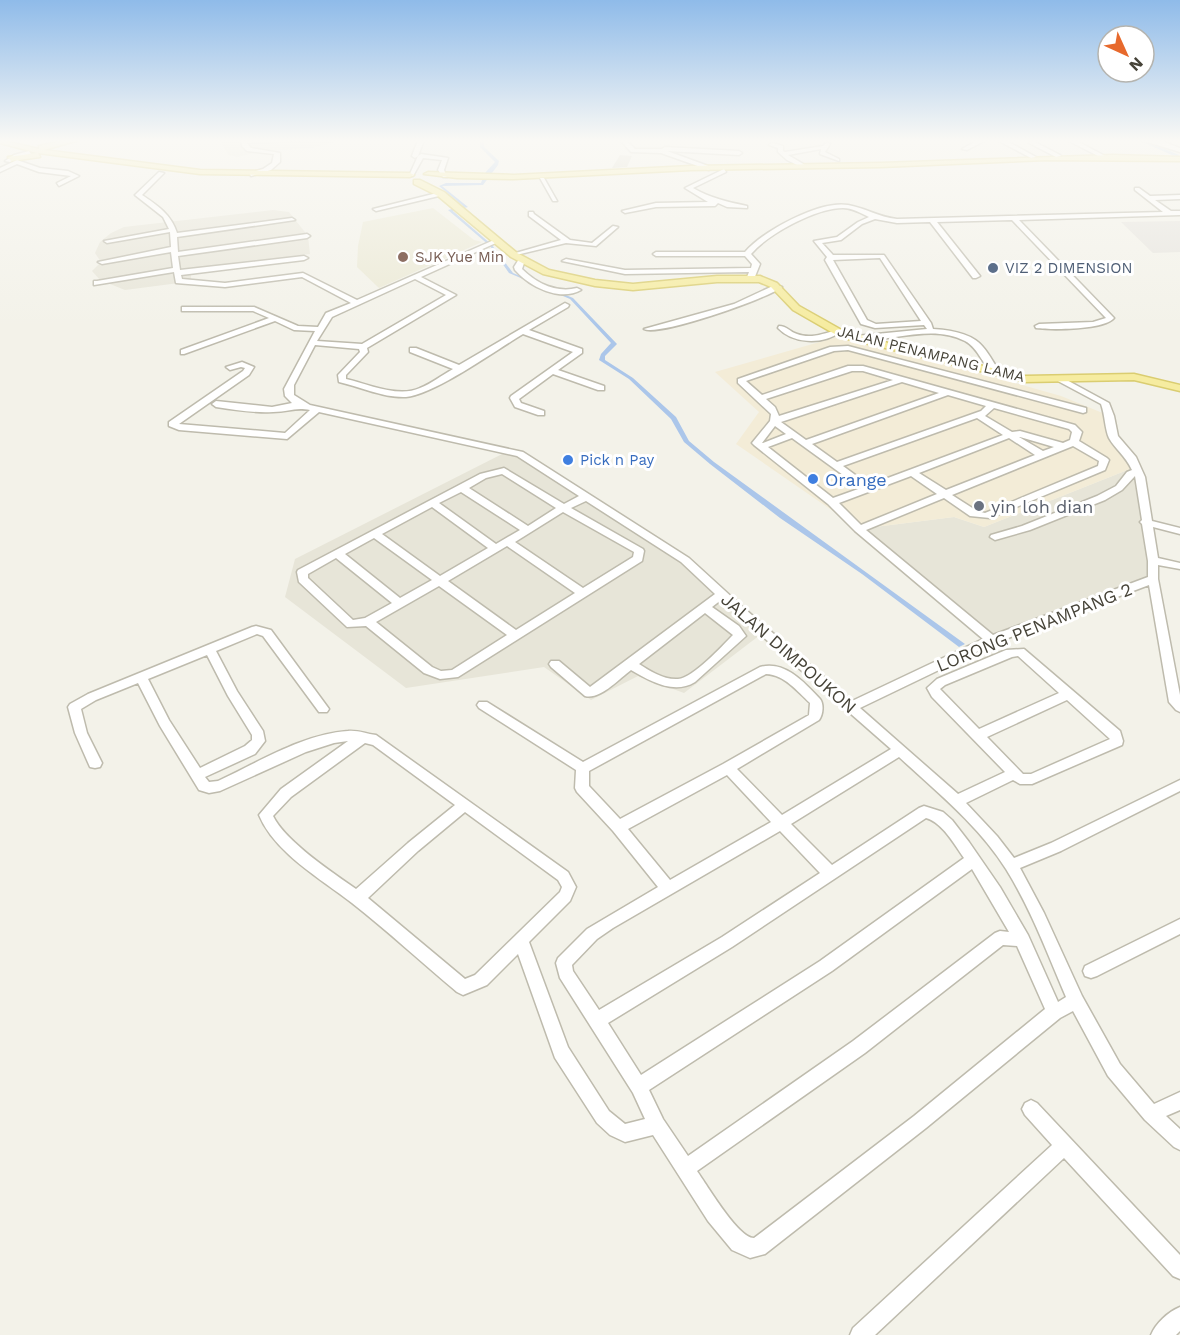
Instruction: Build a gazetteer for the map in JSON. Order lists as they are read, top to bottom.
{
  "streets": {
    "main road": ["JALAN PENAMPANG LAMA"],
    "street": ["LORONG PENAMPANG 2", "JALAN DIMPOUKON"]
  },
  "crossings": [
    ["LORONG PENAMPANG 2", "JALAN DIMPOUKON"]
  ],
  "places": [
    "SJK Yue Min",
    "VIZ 2 DIMENSION",
    "Pick n Pay",
    "Orange",
    "yin loh dian"
  ],
  "north": "bottom right"
}
